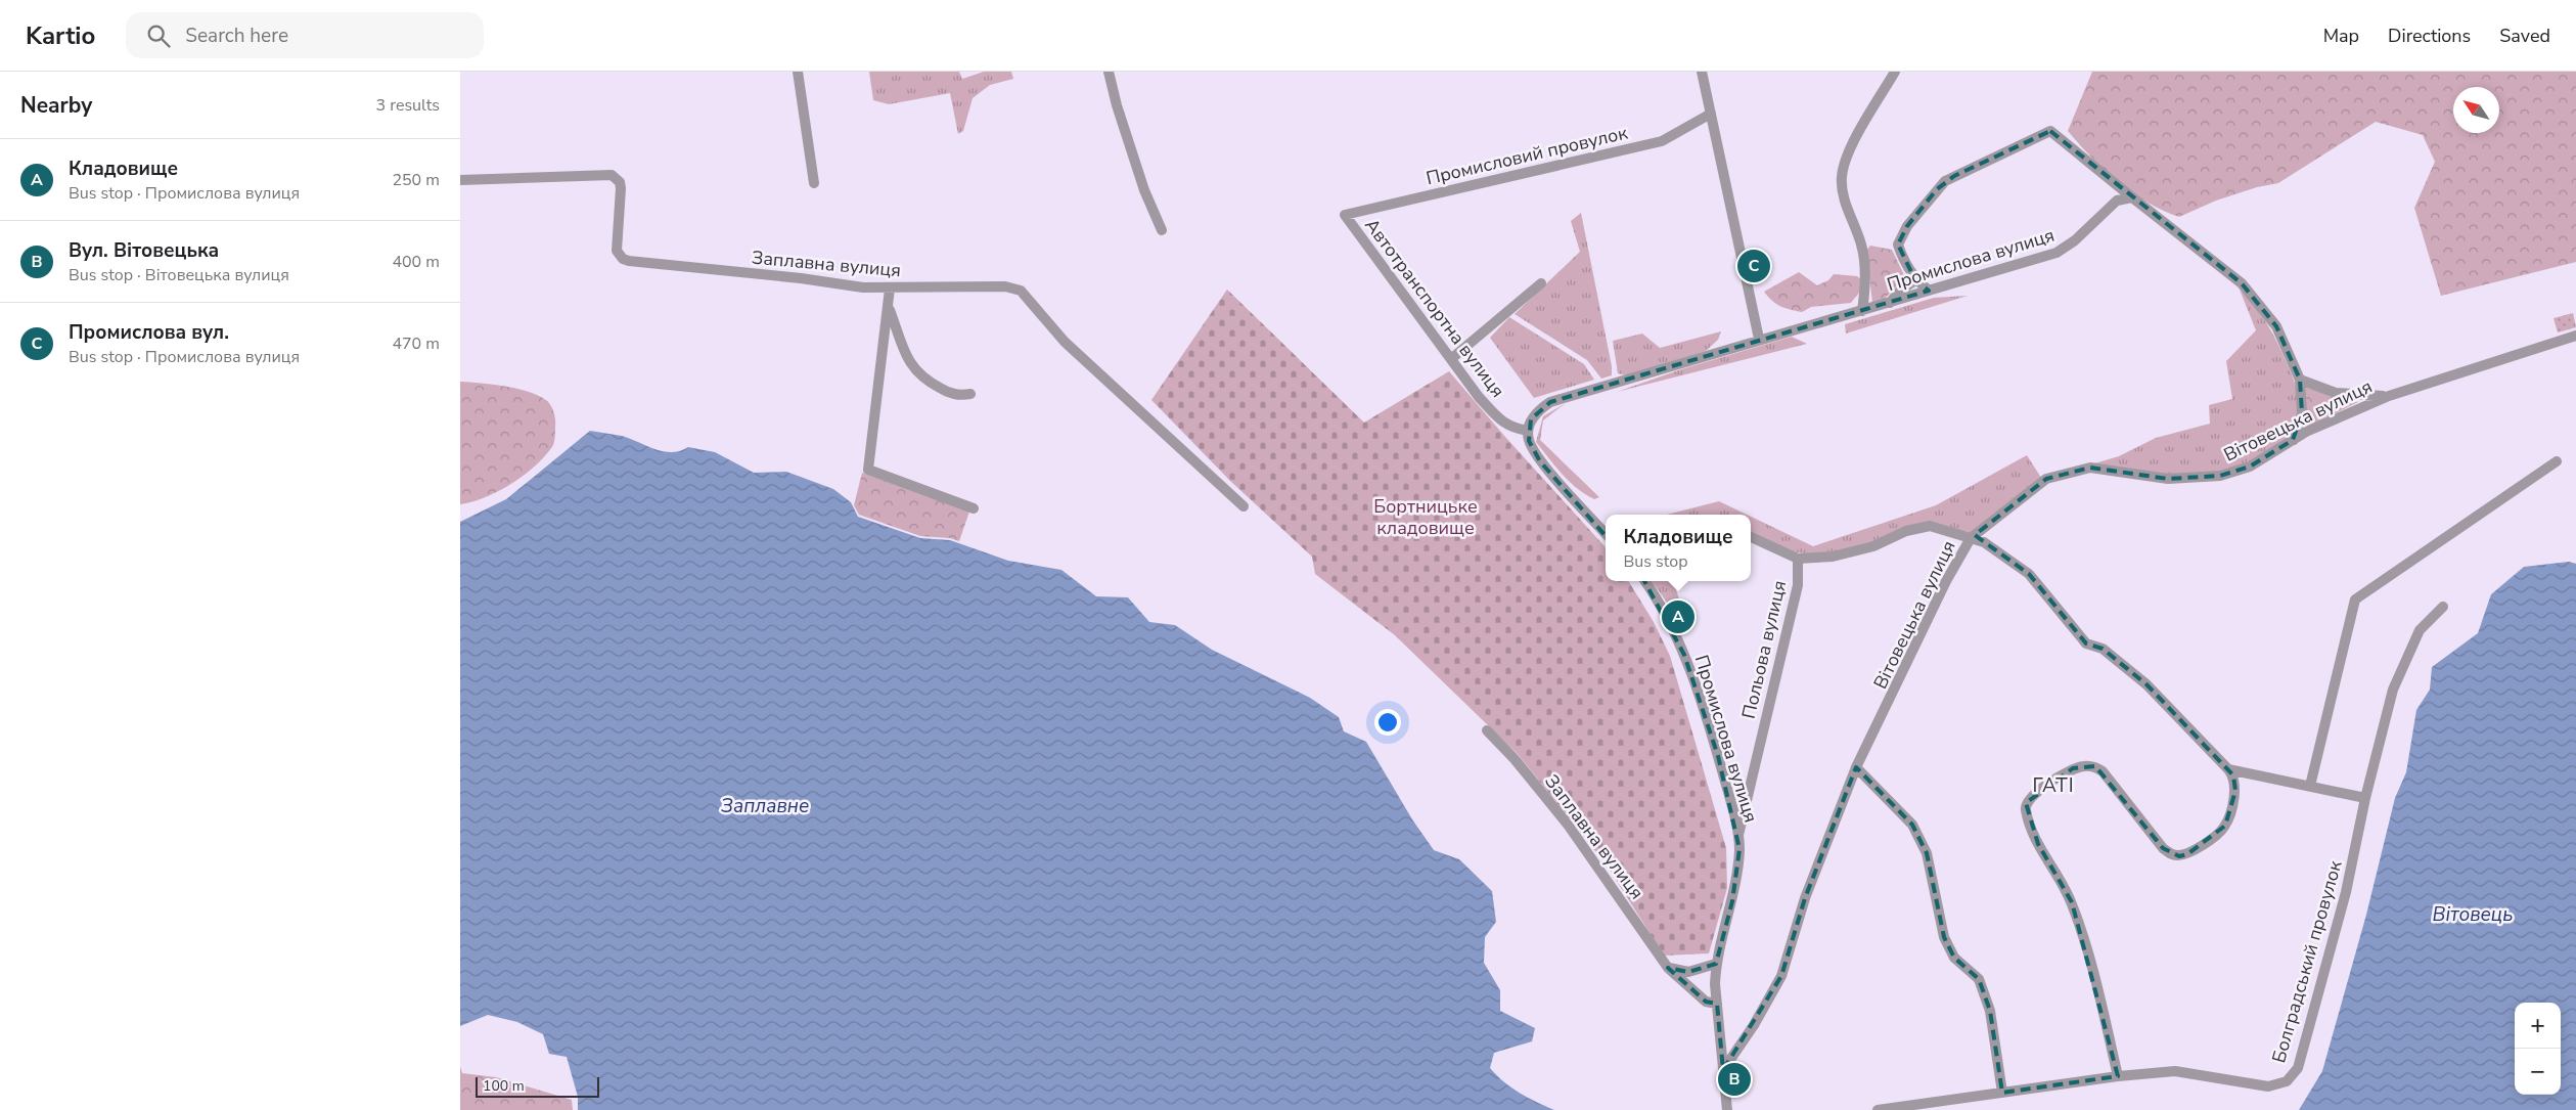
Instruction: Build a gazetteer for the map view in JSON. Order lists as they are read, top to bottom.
{
  "streets": {
    "street": [
      "Промисловий провулок",
      "Промислова вулиця",
      "Заплавна вулиця",
      "Автотранспортна вулиця",
      "Вітовецька вулиця",
      "Польова вулиця",
      "Болградський провулок"
    ]
  },
  "crossings": [
    ["Промисловий провулок", "Автотранспортна вулиця"],
    ["Промислова вулиця", "Заплавна вулиця"],
    ["Промислова вулиця", "Автотранспортна вулиця"],
    ["Промислова вулиця", "Вітовецька вулиця"],
    ["Промислова вулиця", "Польова вулиця"]
  ],
  "districts": ["ГАТІ"],
  "water": ["Заплавне", "Вітовець"],
  "parks": ["Бортницьке кладовище"],
  "scale_bar": "100 m",
  "north": "top left",
  "page": {
    "header": "Kartio",
    "search": "Search here",
    "nav": ["Map", "Directions", "Saved"],
    "heading": ["Nearby", "3 results"],
    "list": [
      {
        "mark": "A",
        "name": "Кладовище",
        "note": "Bus stop · Промислова вулиця",
        "value": "250 m"
      },
      {
        "mark": "B",
        "name": "Вул. Вітовецька",
        "note": "Bus stop · Вітовецька вулиця",
        "value": "400 m"
      },
      {
        "mark": "C",
        "name": "Промислова вул.",
        "note": "Bus stop · Промислова вулиця",
        "value": "470 m"
      }
    ],
    "pins": ["C", "A", "B"],
    "popup": ["Кладовище", "Bus stop"],
    "map_buttons": ["+", "−"],
    "scale": "100 m"
  }
}
